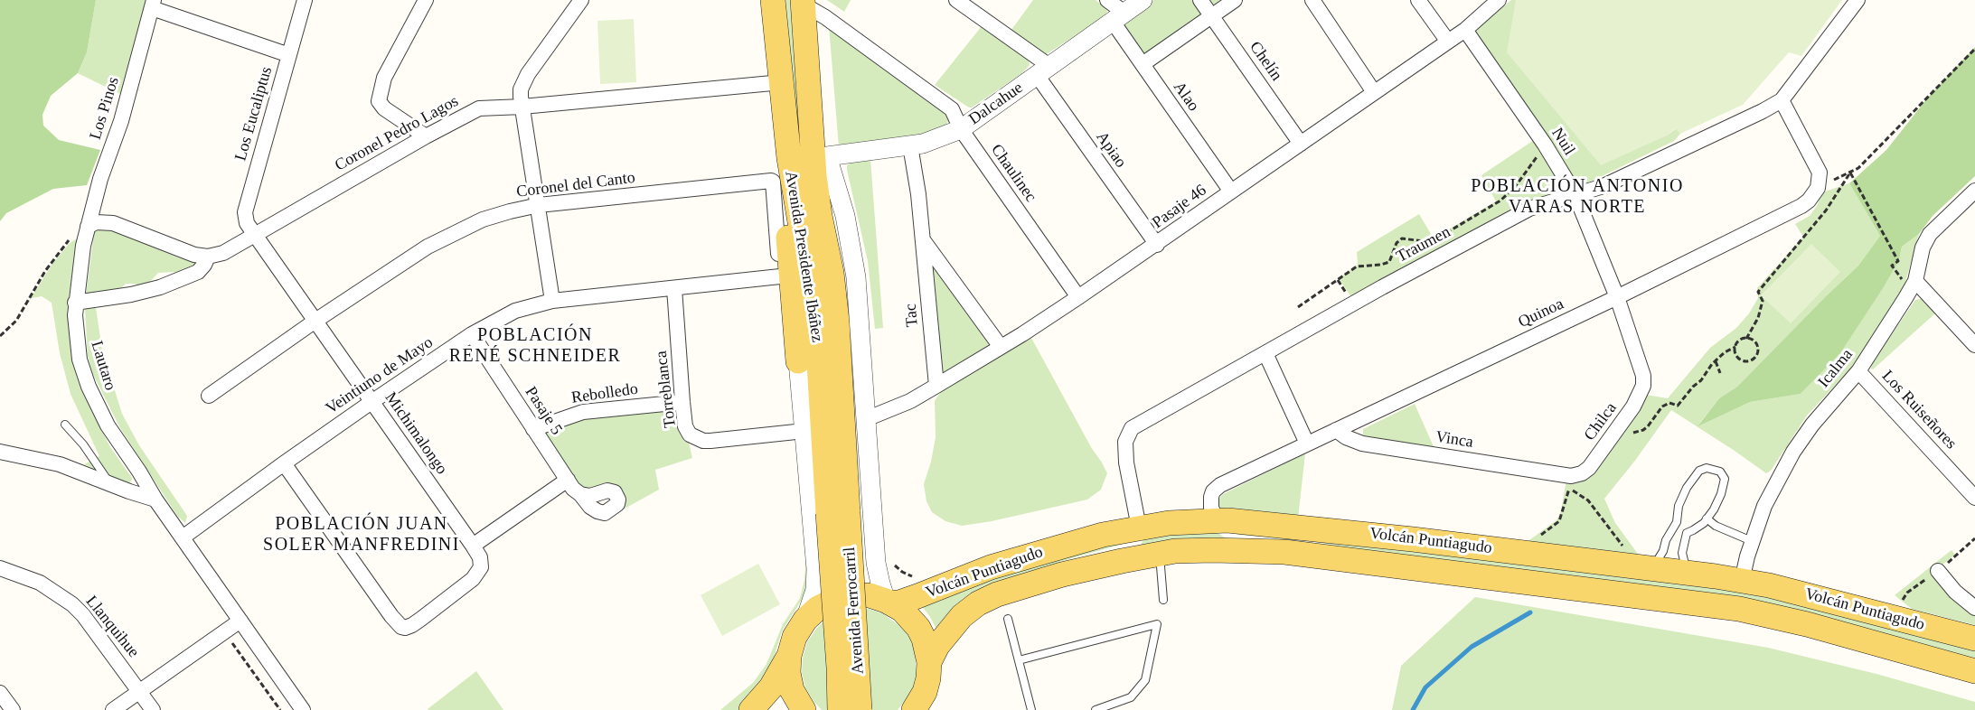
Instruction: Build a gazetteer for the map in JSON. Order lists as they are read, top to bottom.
{
  "streets": {
    "main road": ["Avenida Presidente Ibáñez", "Volcán Puntiagudo", "Avenida Ferrocarril"],
    "street": [
      "Chelín",
      "Alao",
      "Dalcahue",
      "Los Pinos",
      "Los Eucaliptus",
      "Coronel Pedro Lagos",
      "Nuil",
      "Apiao",
      "Chaulinec",
      "Coronel del Canto",
      "Pasaje 46",
      "Traumen",
      "Quinoa",
      "Tac",
      "Lautaro",
      "Icalma",
      "Veintiuno de Mayo",
      "Torreblanca",
      "Rebolledo",
      "Los Ruiseñores",
      "Pasaje 5",
      "Chilca",
      "Michimalongo",
      "Vinca",
      "Llanquihue"
    ]
  },
  "crossings": [
    ["Chelín", "Pasaje 46"],
    ["Alao", "Dalcahue"],
    ["Alao", "Pasaje 46"],
    ["Dalcahue", "Apiao"],
    ["Dalcahue", "Chaulinec"],
    ["Dalcahue", "Tac"],
    ["Los Pinos", "Lautaro"],
    ["Los Eucaliptus", "Coronel Pedro Lagos"],
    ["Los Eucaliptus", "Michimalongo"],
    ["Coronel Pedro Lagos", "Avenida Presidente Ibáñez"],
    ["Coronel Pedro Lagos", "Lautaro"],
    ["Coronel Pedro Lagos", "Michimalongo"],
    ["Nuil", "Pasaje 46"],
    ["Nuil", "Traumen"],
    ["Nuil", "Quinoa"],
    ["Nuil", "Chilca"],
    ["Apiao", "Pasaje 46"],
    ["Chaulinec", "Pasaje 46"],
    ["Chaulinec", "Avenida Presidente Ibáñez"],
    ["Coronel del Canto", "Avenida Presidente Ibáñez"],
    ["Coronel del Canto", "Michimalongo"],
    ["Pasaje 46", "Tac"],
    ["Traumen", "Volcán Puntiagudo"],
    ["Avenida Presidente Ibáñez", "Veintiuno de Mayo"],
    ["Avenida Presidente Ibáñez", "Torreblanca"],
    ["Avenida Presidente Ibáñez", "Volcán Puntiagudo"],
    ["Avenida Presidente Ibáñez", "Avenida Ferrocarril"],
    ["Quinoa", "Vinca"],
    ["Quinoa", "Volcán Puntiagudo"],
    ["Lautaro", "Veintiuno de Mayo"],
    ["Icalma", "Los Ruiseñores"],
    ["Icalma", "Volcán Puntiagudo"],
    ["Veintiuno de Mayo", "Torreblanca"],
    ["Veintiuno de Mayo", "Pasaje 5"],
    ["Veintiuno de Mayo", "Michimalongo"],
    ["Torreblanca", "Rebolledo"],
    ["Rebolledo", "Pasaje 5"],
    ["Chilca", "Vinca"]
  ],
  "districts": ["POBLACIÓN ANTONIO VARAS NORTE", "POBLACIÓN RENÉ SCHNEIDER", "POBLACIÓN JUAN SOLER MANFREDINI"]
}
